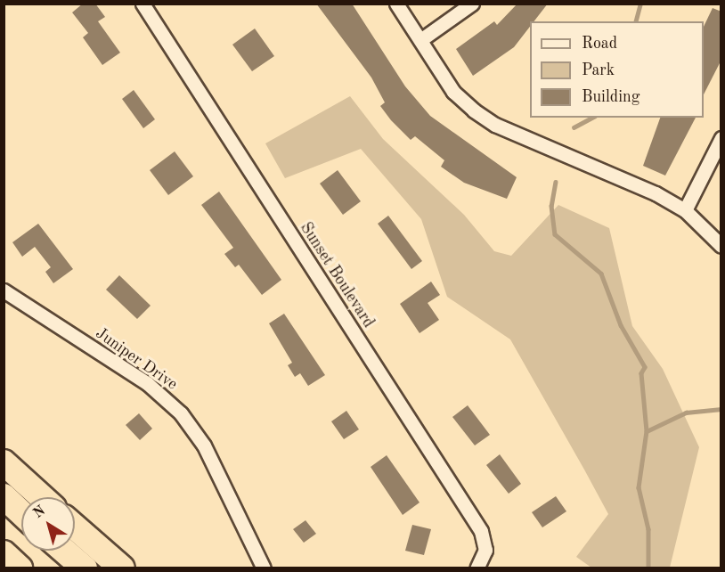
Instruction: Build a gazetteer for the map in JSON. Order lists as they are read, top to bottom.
{
  "streets": {
    "street": ["Sunset Boulevard", "Juniper Drive"]
  },
  "legend": ["Road", "Park", "Building"],
  "north": "top left"
}
